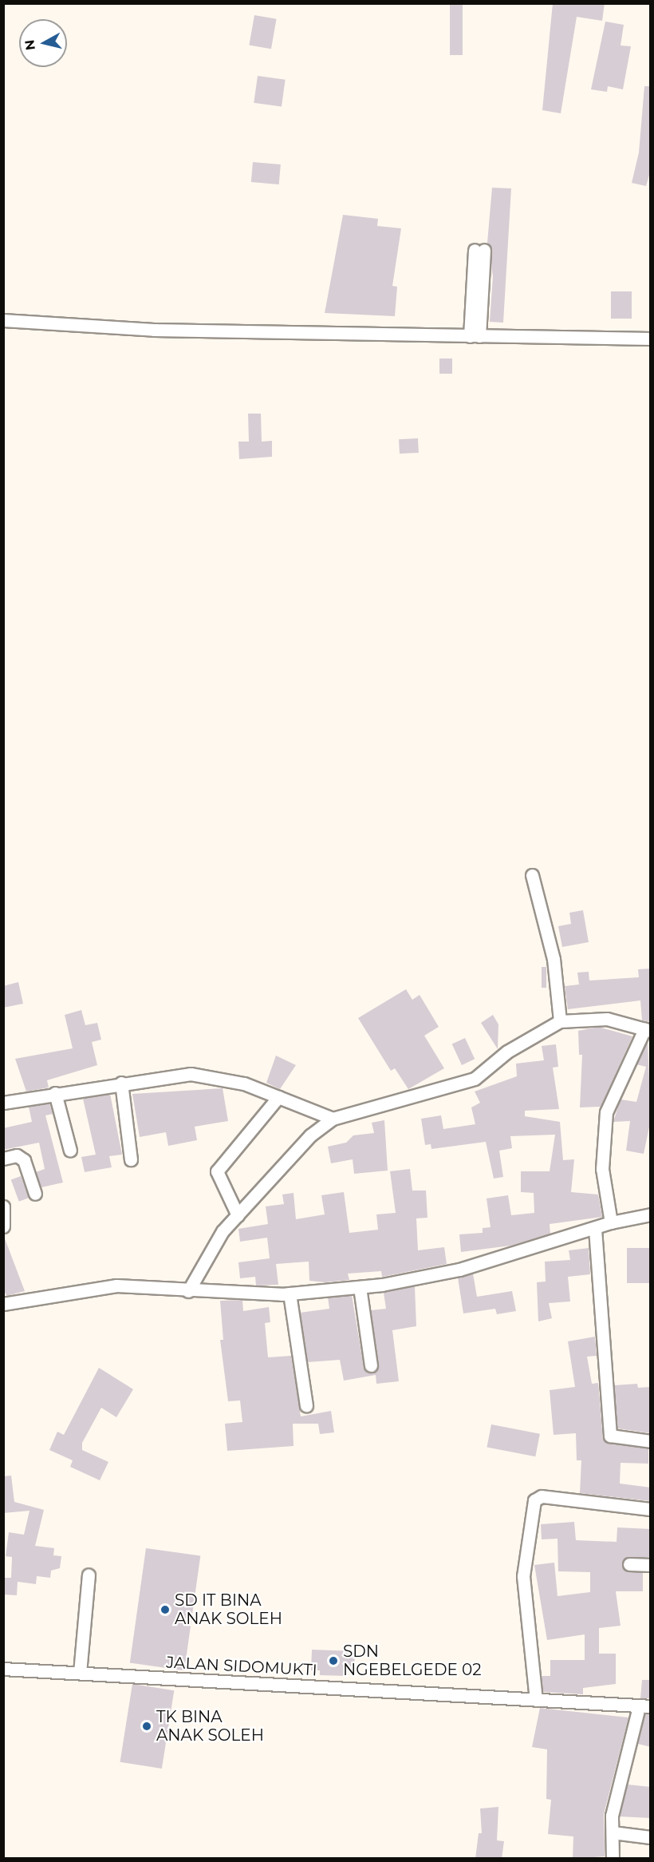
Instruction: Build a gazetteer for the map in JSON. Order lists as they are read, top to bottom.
{
  "streets": {
    "street": ["JALAN SIDOMUKTI"]
  },
  "places": ["SD IT BINA ANAK SOLEH", "SDN NGEBELGEDE 02", "TK BINA ANAK SOLEH"],
  "north": "left"
}
